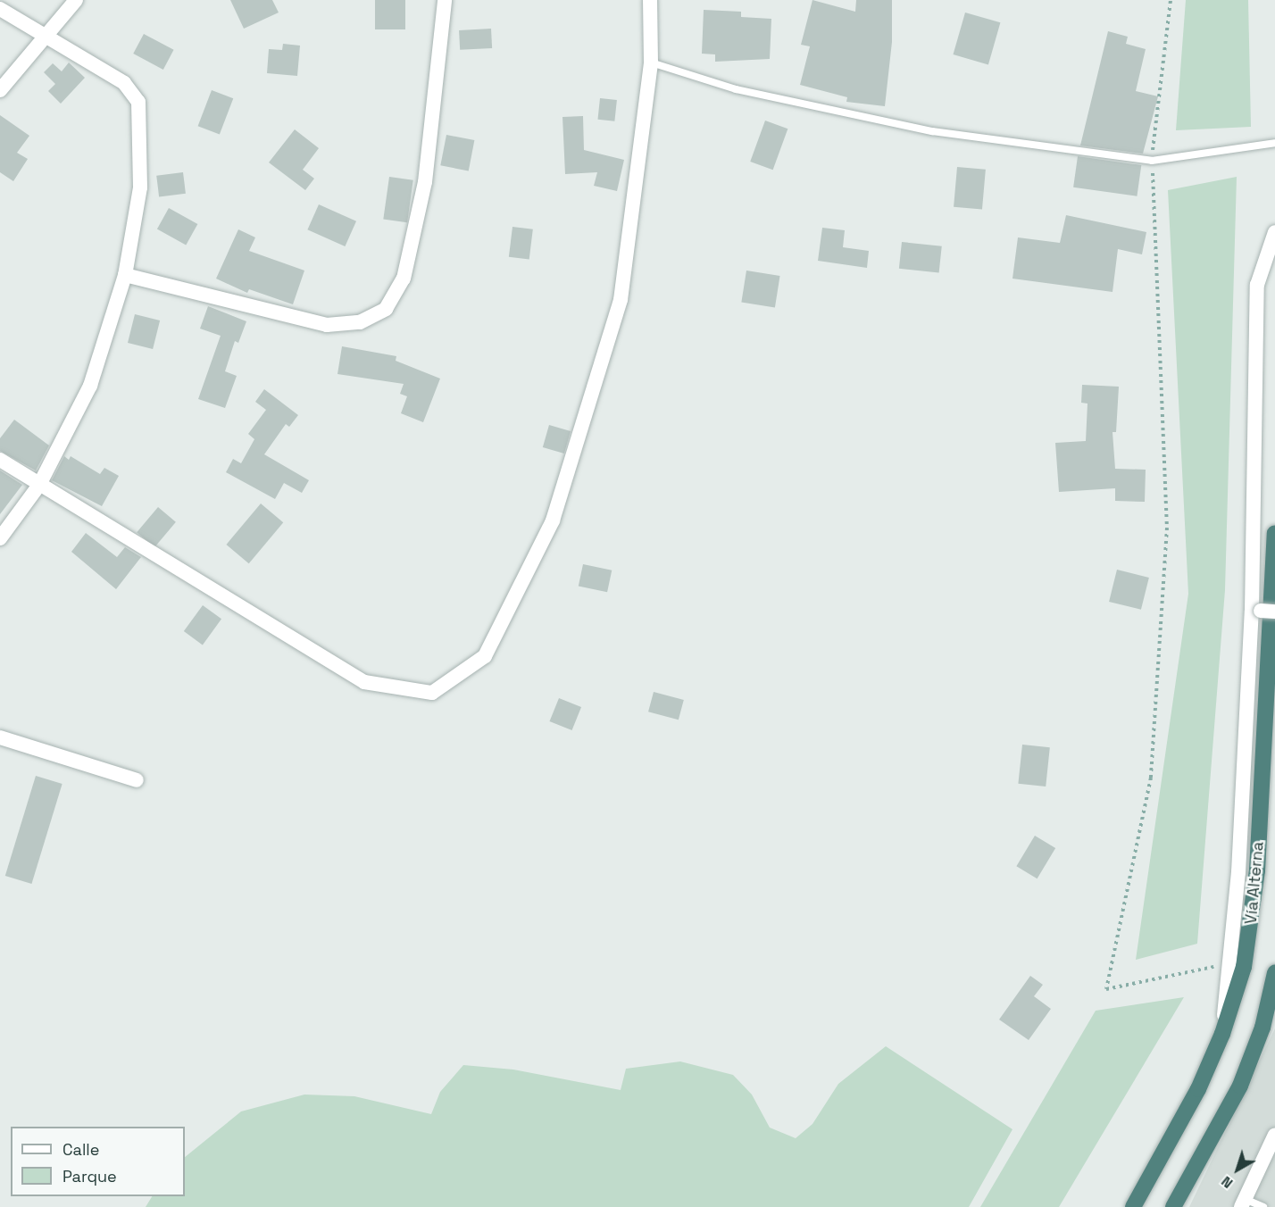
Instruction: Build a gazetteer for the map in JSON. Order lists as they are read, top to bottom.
{
  "streets": {
    "highway": ["Vía Alterna"]
  },
  "legend": ["Calle", "Parque"],
  "north": "bottom left"
}
